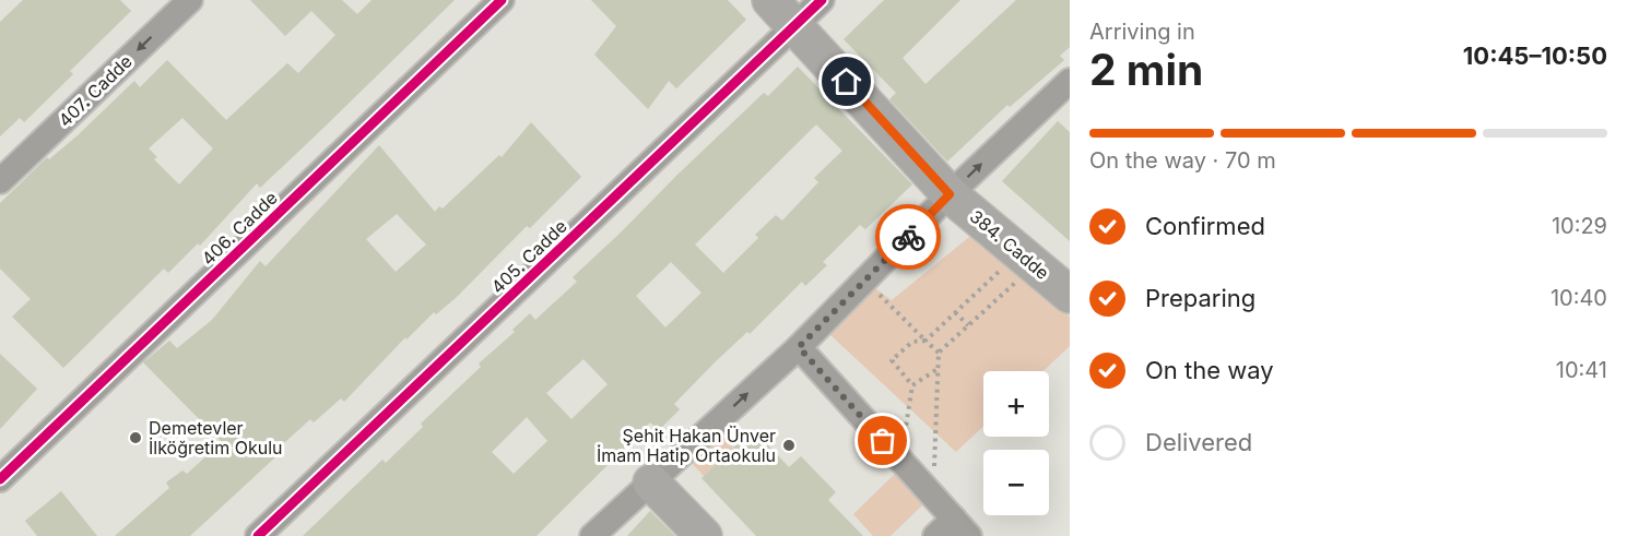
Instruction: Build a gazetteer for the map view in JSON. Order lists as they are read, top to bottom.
{
  "streets": {
    "street": [
      "407. Cadde",
      "406. Cadde",
      "384. Cadde",
      "405. Cadde"
    ]
  },
  "crossings": [
    ["384. Cadde", "405. Cadde"]
  ],
  "one_way": ["407. Cadde"],
  "places": ["Demetevler İlköğretim Okulu", "Şehit Hakan Ünver İmam Hatip Ortaokulu"],
  "page": {
    "heading": ["2 min", "Arriving in", "10:45–10:50"],
    "bar": "On the way · 70 m",
    "list": [
      ["Confirmed", "10:29"],
      ["Preparing", "10:40"],
      ["On the way", "10:41"],
      "Delivered"
    ],
    "map_buttons": ["+", "−"]
  }
}
